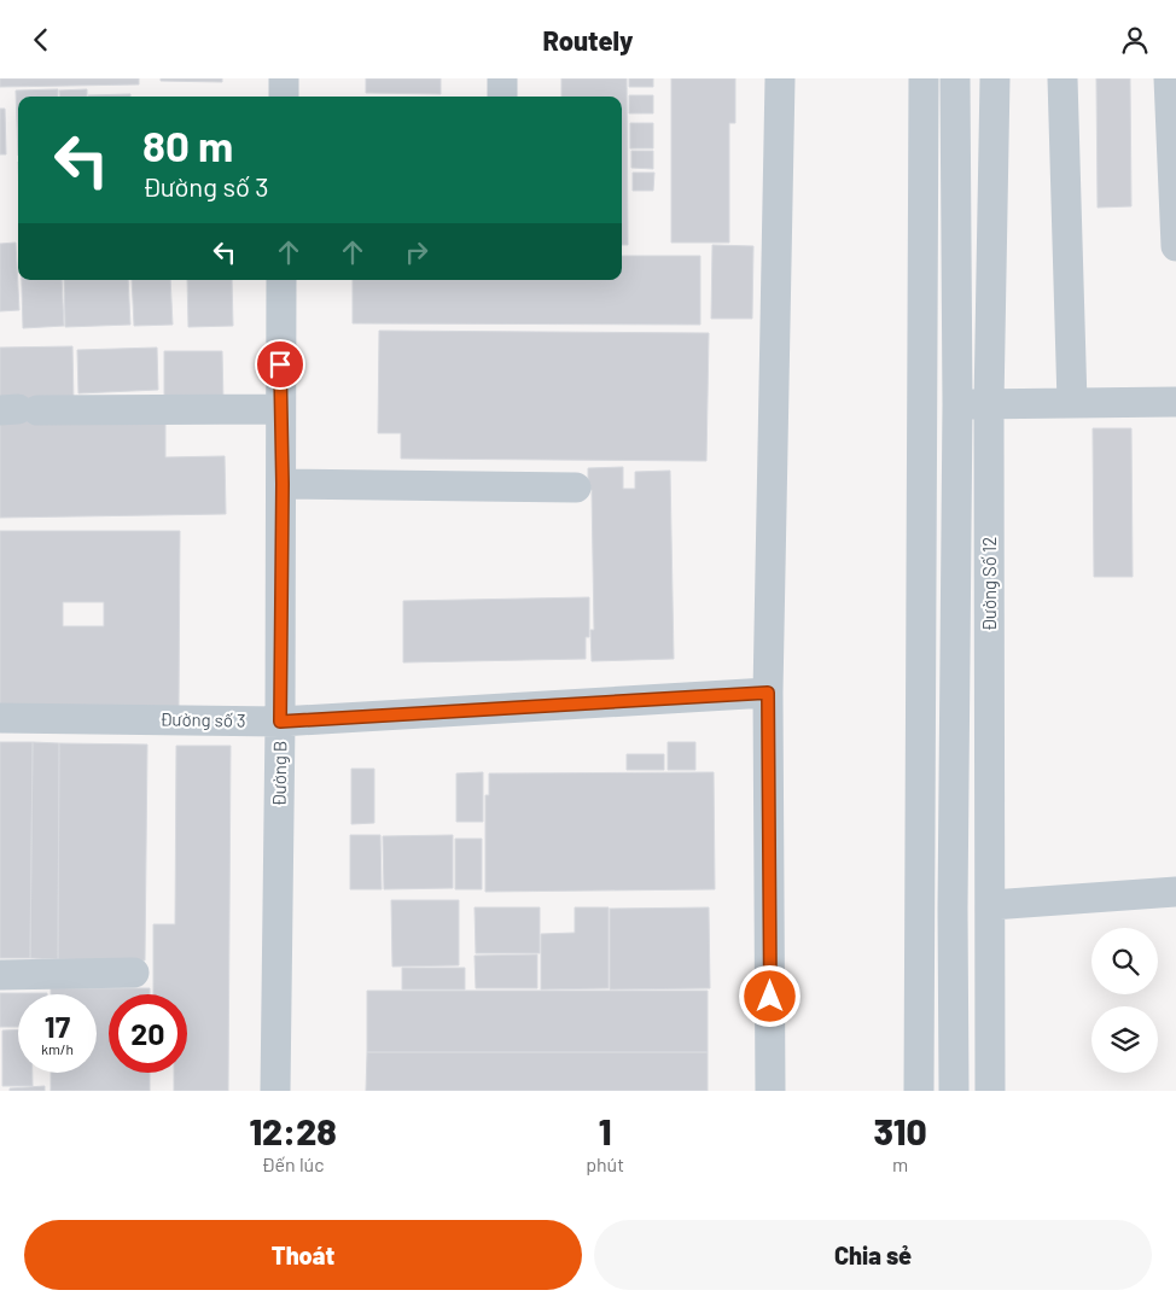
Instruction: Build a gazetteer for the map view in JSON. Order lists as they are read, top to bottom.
{
  "streets": {
    "street": ["Đường Số 12", "Đường số 3", "Đường B"]
  },
  "crossings": [
    ["Đường số 3", "Đường B"]
  ],
  "page": {
    "header": "Routely",
    "turn": ["80 m", "Đường số 3"],
    "speed": "17 km/h",
    "limit": "20",
    "eta": [
      "12:28",
      "Đến lúc",
      "1",
      "phút",
      "310",
      "m"
    ],
    "buttons": ["Thoát", "Chia sẻ"]
  }
}
